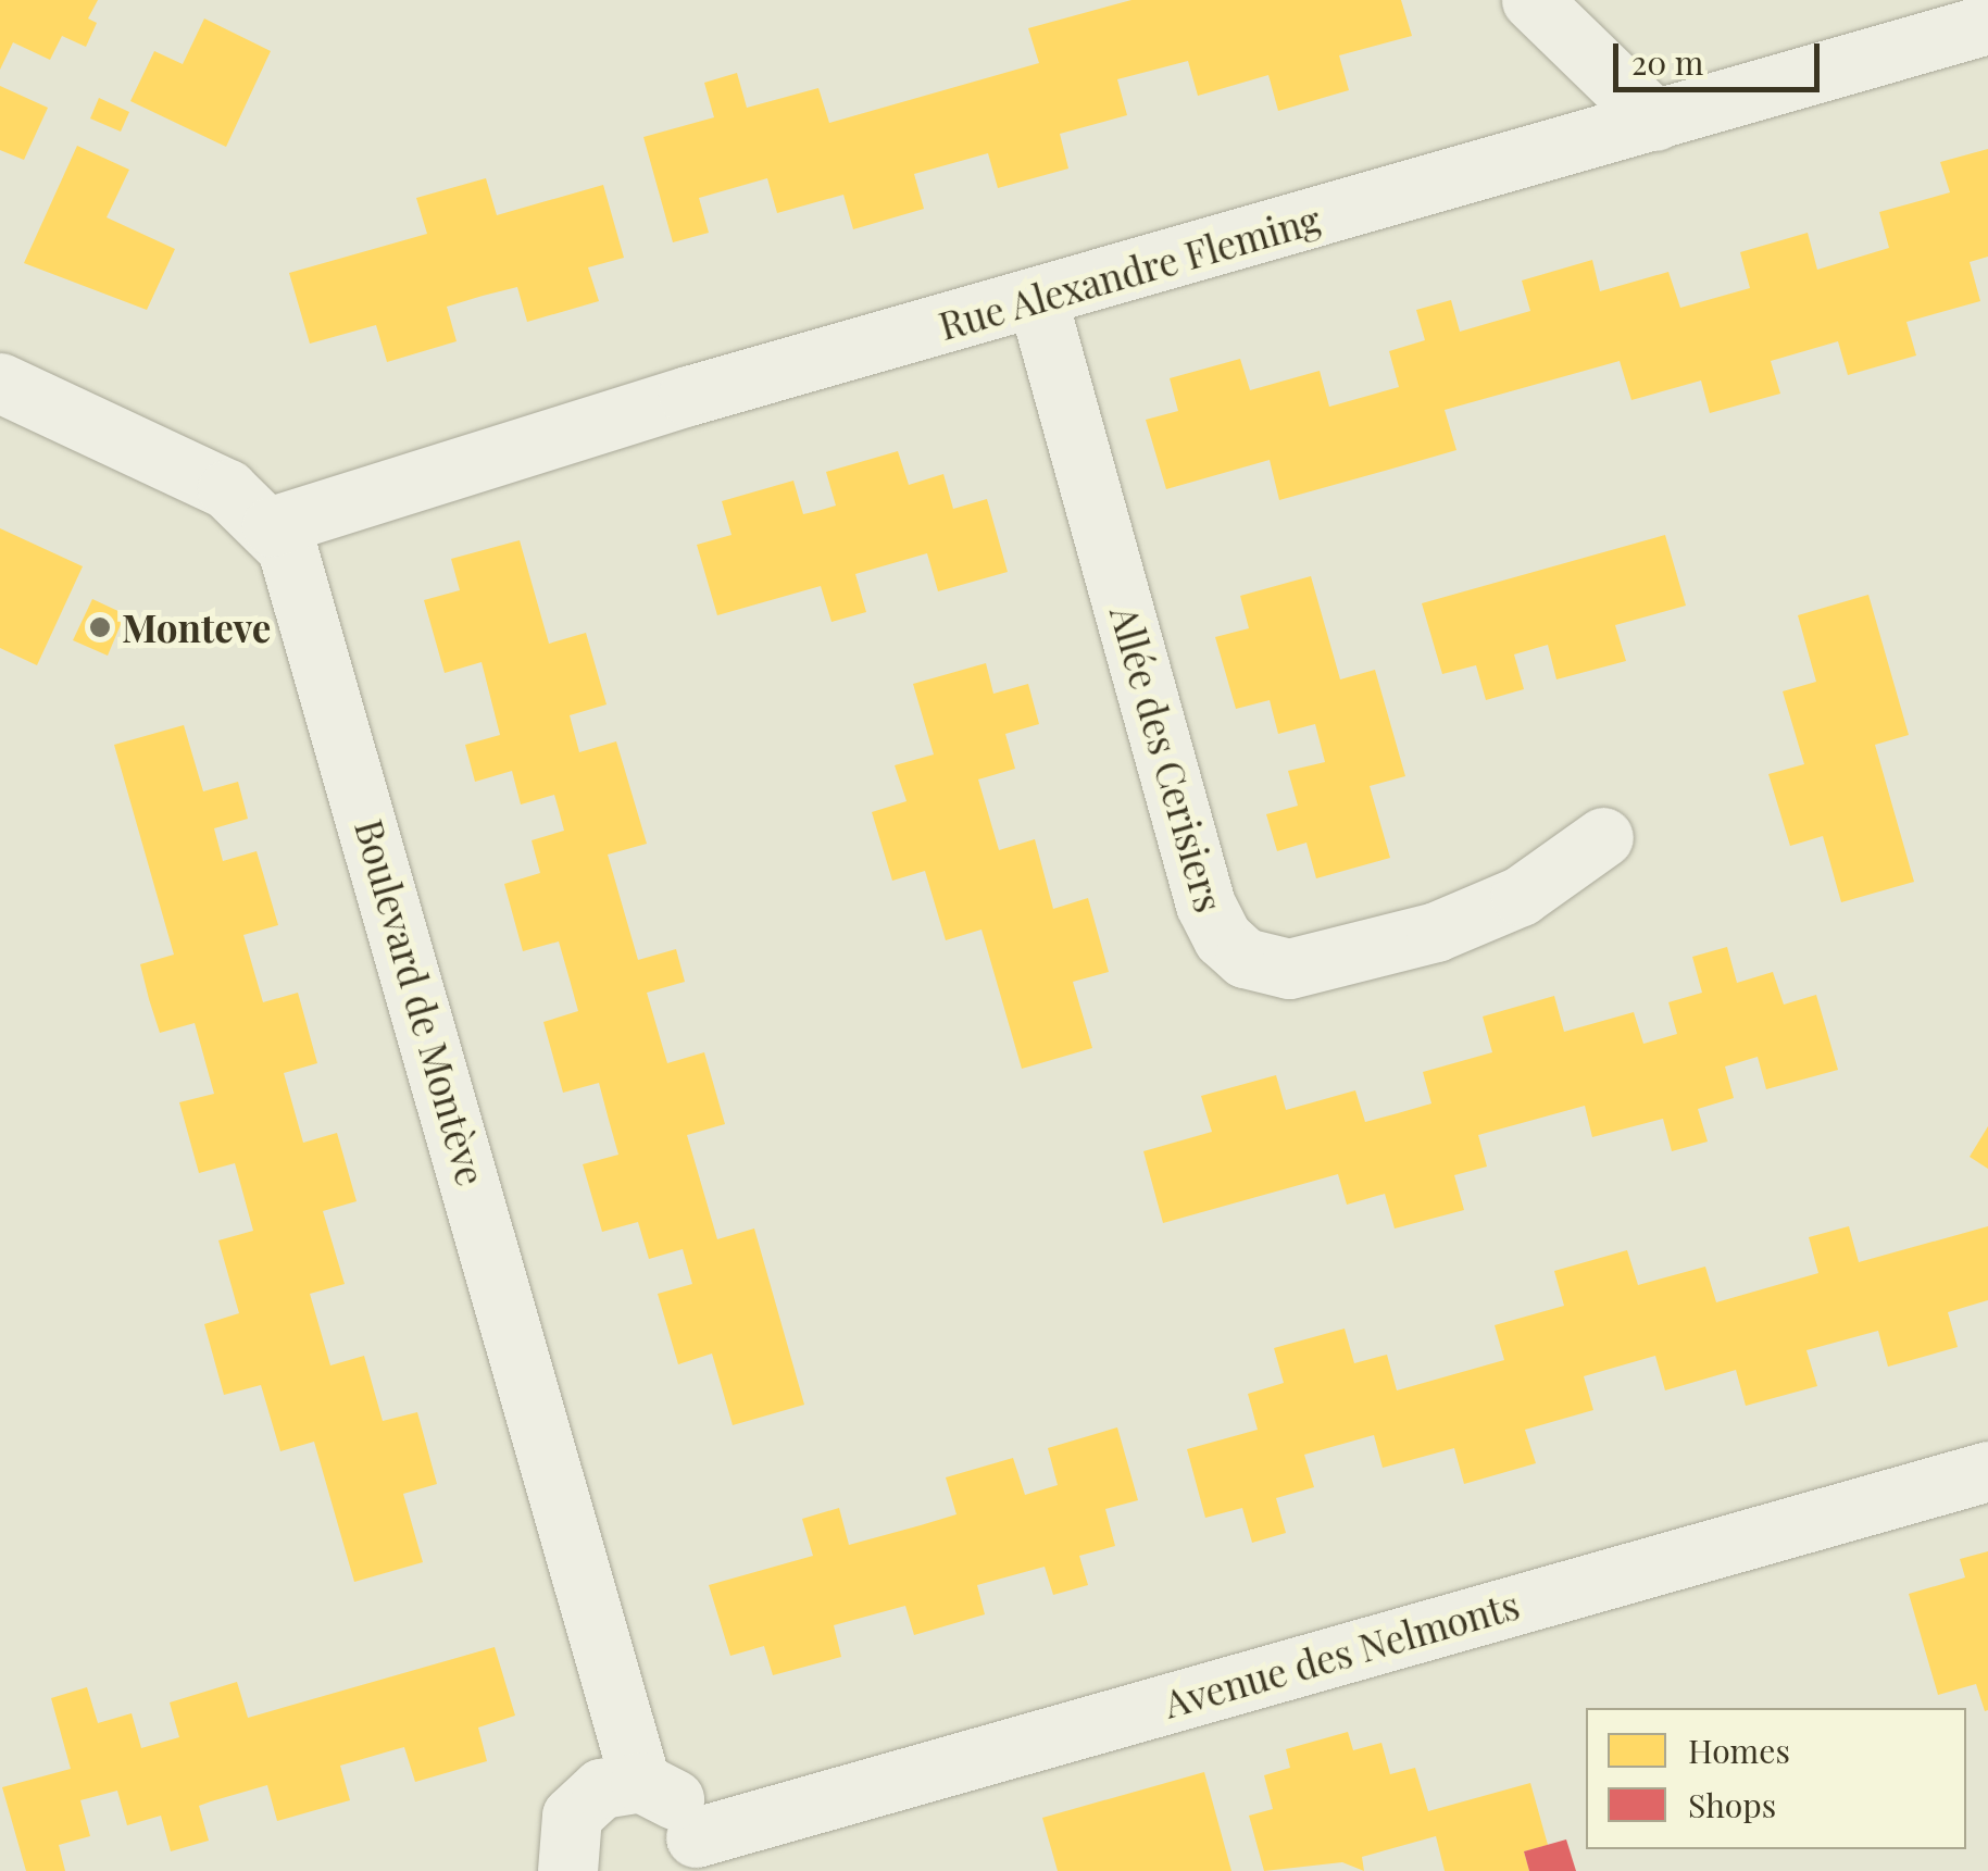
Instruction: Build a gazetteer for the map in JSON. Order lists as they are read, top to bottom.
{
  "streets": {
    "street": [
      "Rue Alexandre Fleming",
      "Allée des Cerisiers",
      "Boulevard de Montève",
      "Avenue des Nelmonts"
    ]
  },
  "crossings": [
    ["Rue Alexandre Fleming", "Allée des Cerisiers"],
    ["Rue Alexandre Fleming", "Boulevard de Montève"],
    ["Boulevard de Montève", "Avenue des Nelmonts"]
  ],
  "places": ["Monteve"],
  "legend": ["Homes", "Shops"],
  "scale_bar": "20 m"
}
